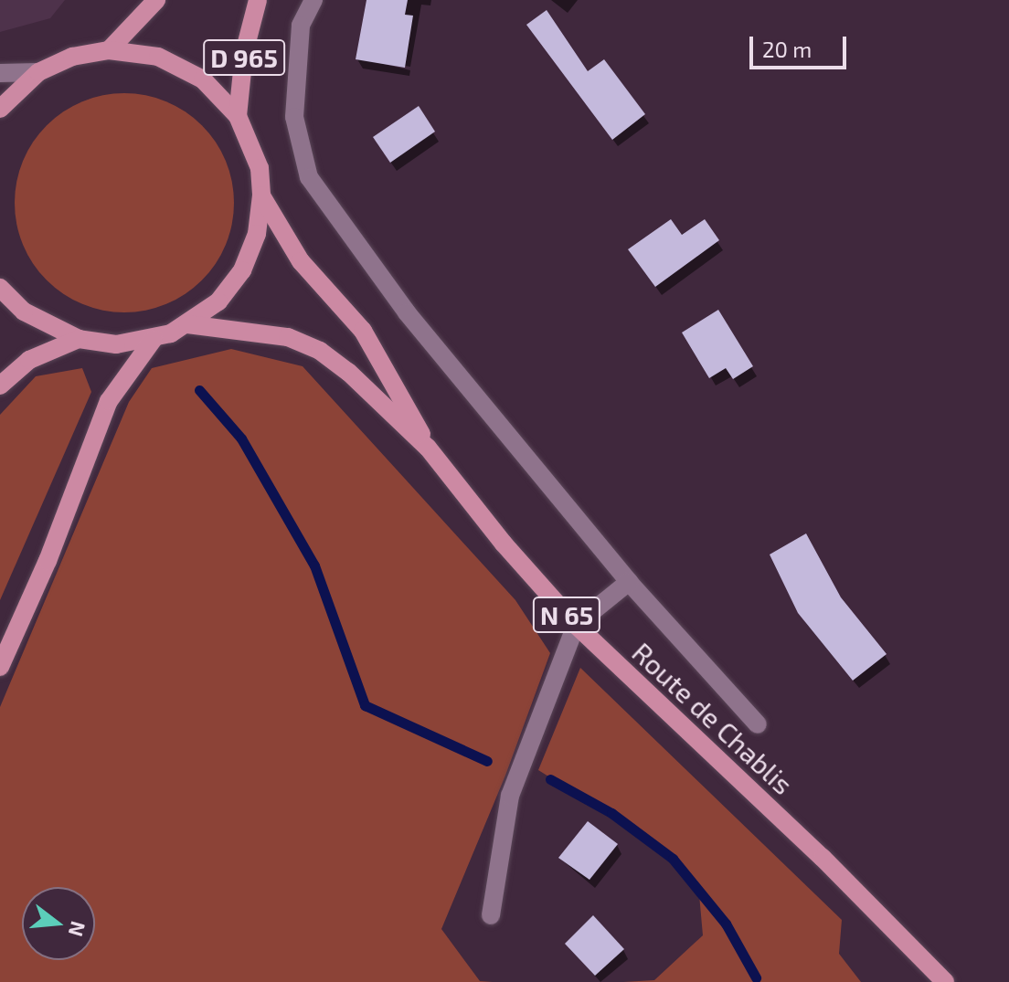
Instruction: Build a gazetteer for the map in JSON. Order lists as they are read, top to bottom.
{
  "streets": {
    "main road": ["D 965", "N 65", "Route de Chablis"]
  },
  "crossings": [
    ["N 65", "Route de Chablis"]
  ],
  "scale_bar": "20 m",
  "north": "right"
}
